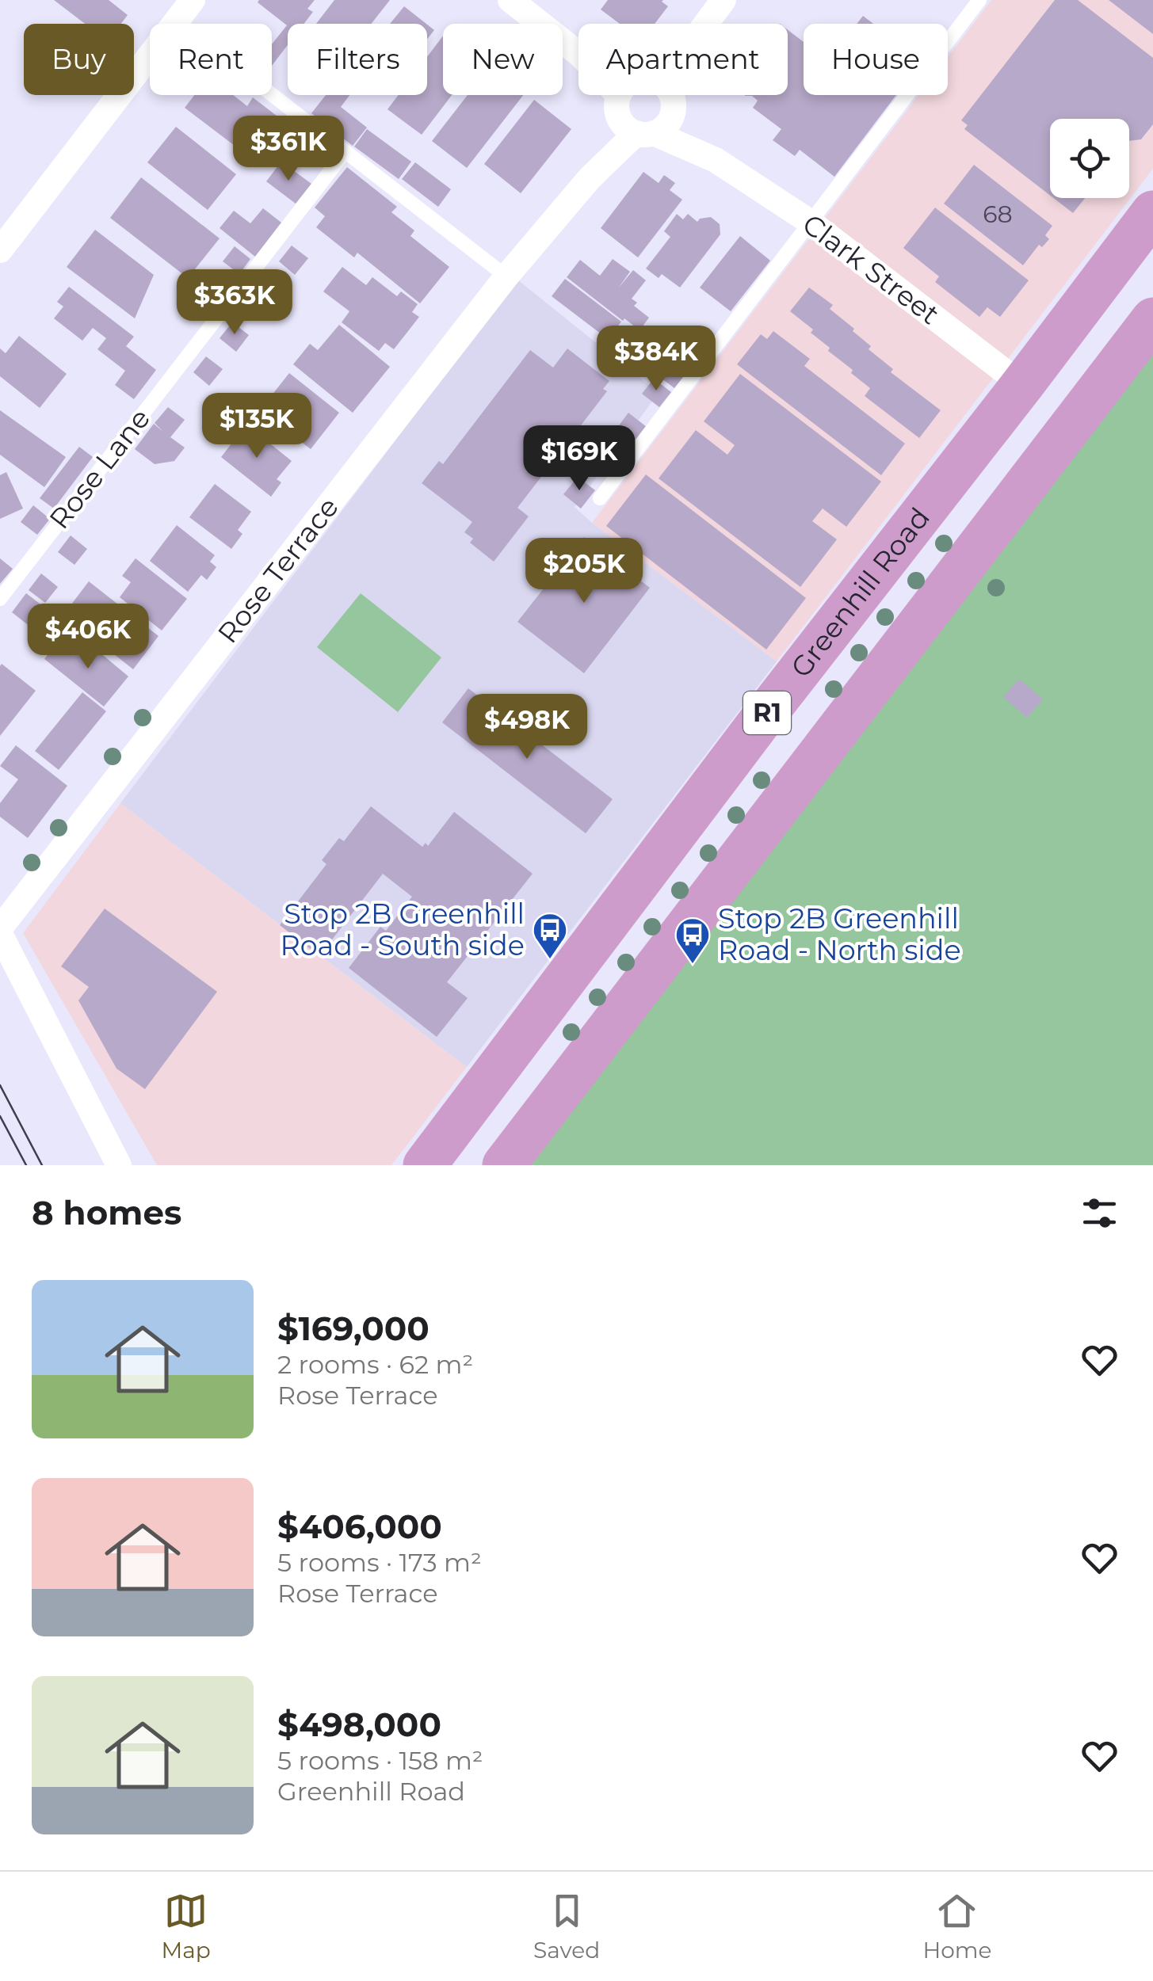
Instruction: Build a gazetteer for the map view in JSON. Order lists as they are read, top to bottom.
{
  "streets": {
    "highway": ["Greenhill Road", "R1"],
    "street": ["Clark Street", "Rose Terrace"],
    "lane": ["Rose Lane"]
  },
  "crossings": [
    ["Clark Street", "Rose Terrace"],
    ["Clark Street", "Greenhill Road"]
  ],
  "places": {
    "bus stop": ["Stop 2B Greenhill Road - South side", "Stop 2B Greenhill Road - North side"]
  },
  "house_numbers": ["68"],
  "page": {
    "chip": [
      "Buy",
      "Rent",
      "Filters",
      "New",
      "Apartment",
      "House"
    ],
    "price": [
      "$361K",
      "$363K",
      "$384K",
      "$135K",
      "$169K",
      "$205K",
      "$406K",
      "$498K"
    ],
    "heading": "8 homes",
    "list": [
      {
        "name": "$169,000",
        "note": "2 rooms · 62 m² · Rose Terrace"
      },
      {
        "name": "$406,000",
        "note": "5 rooms · 173 m² · Rose Terrace"
      },
      {
        "name": "$498,000",
        "note": "5 rooms · 158 m² · Greenhill Road"
      }
    ],
    "tabs": ["Map", "Saved", "Home"]
  }
}
